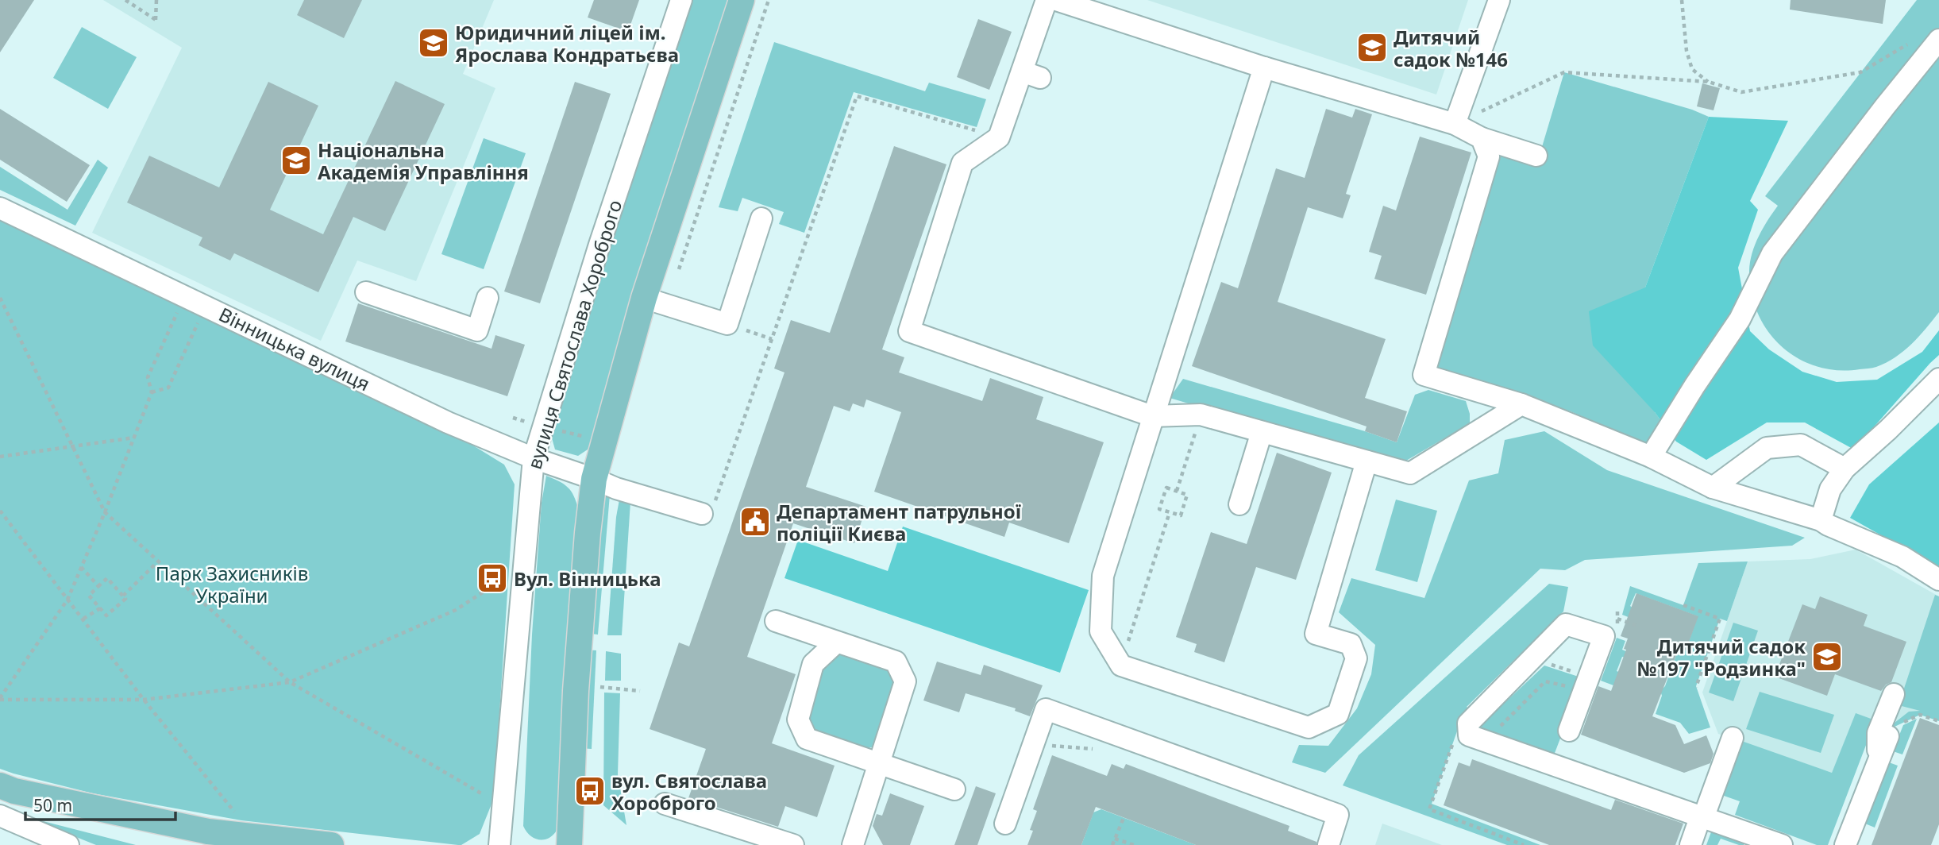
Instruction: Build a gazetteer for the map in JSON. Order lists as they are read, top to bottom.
{
  "streets": {
    "street": ["вулиця Святослава Хороброго", "Вінницька вулиця"]
  },
  "crossings": [
    ["вулиця Святослава Хороброго", "Вінницька вулиця"]
  ],
  "parks": ["Парк Захисників України"],
  "places": {
    "school or university": [
      "Юридичний ліцей ім. Ярослава Кондратьєва",
      "Дитячий садок №146",
      "Національна Академія Управління",
      "Дитячий садок №197 \"Родзинка\""
    ],
    "public building": ["Департамент патрульної поліції Києва"],
    "bus stop": ["Вул. Вінницька", "вул. Святослава Хороброго"]
  },
  "scale_bar": "50 m"
}
